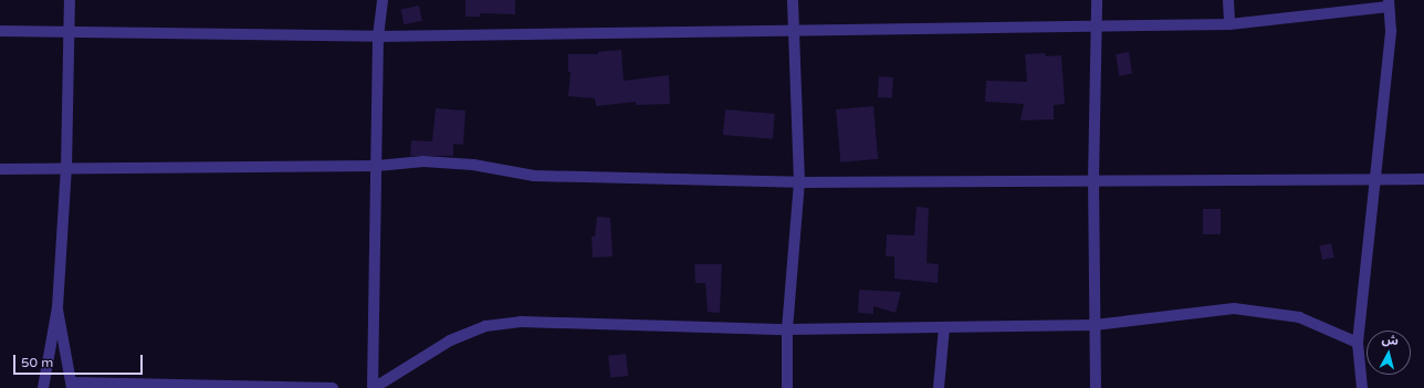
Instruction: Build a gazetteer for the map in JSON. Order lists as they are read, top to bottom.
{
  "scale_bar": "50 m",
  "north": "top"
}
